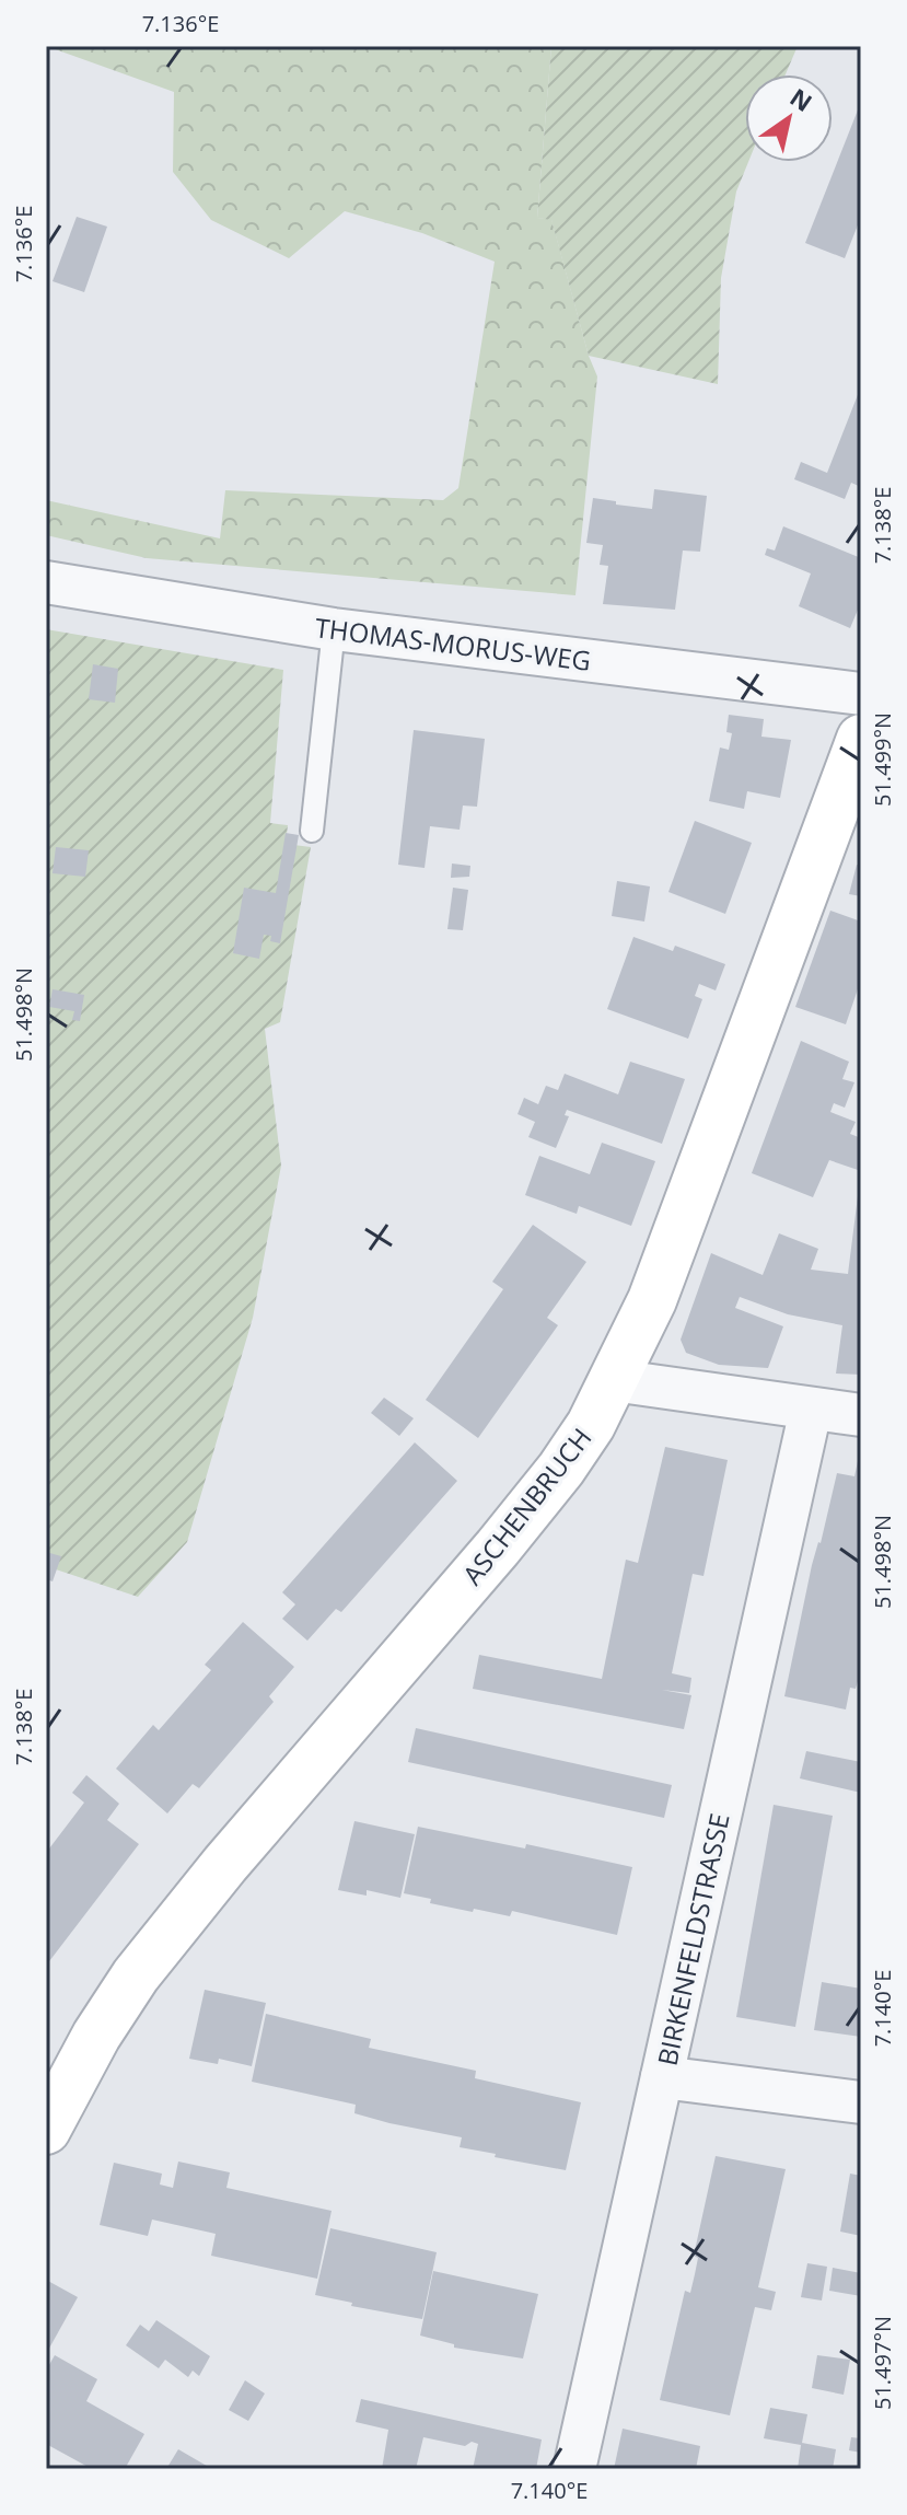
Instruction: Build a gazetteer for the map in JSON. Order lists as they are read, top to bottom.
{
  "streets": {
    "street": ["THOMAS-MORUS-WEG", "ASCHENBRUCH", "BIRKENFELDSTRASSE"]
  },
  "north": "top right",
  "coordinates": [
    "7.136°E",
    "7.138°E",
    "51.499°N",
    "51.498°N",
    "7.140°E",
    "51.497°N"
  ]
}
